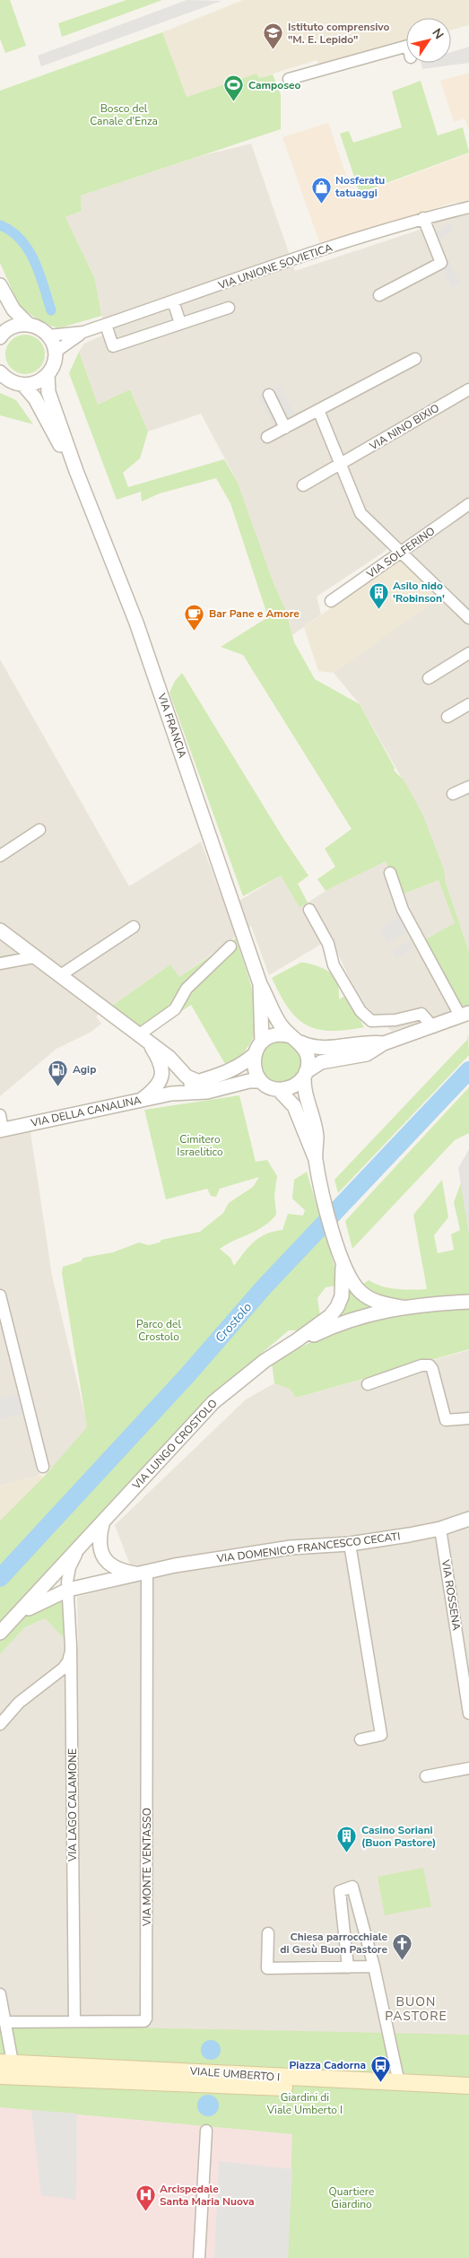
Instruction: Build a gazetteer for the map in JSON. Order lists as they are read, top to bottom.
{
  "streets": {
    "main road": ["VIALE UMBERTO I"],
    "street": [
      "VIA UNIONE SOVIETICA",
      "VIA NINO BIXIO",
      "VIA SOLFERINO",
      "VIA FRANCIA",
      "VIA DELLA CANALINA",
      "VIA LUNGO CROSTOLO",
      "VIA DOMENICO FRANCESCO CECATI",
      "VIA ROSSENA",
      "VIA LAGO CALAMONE",
      "VIA MONTE VENTASSO"
    ]
  },
  "crossings": [
    ["VIA UNIONE SOVIETICA", "VIA FRANCIA"],
    ["VIA FRANCIA", "VIA DELLA CANALINA"],
    ["VIA FRANCIA", "VIA LUNGO CROSTOLO"],
    ["VIA LUNGO CROSTOLO", "VIA DOMENICO FRANCESCO CECATI"],
    ["VIA LUNGO CROSTOLO", "VIA LAGO CALAMONE"],
    ["VIA DOMENICO FRANCESCO CECATI", "VIA ROSSENA"],
    ["VIA DOMENICO FRANCESCO CECATI", "VIA LAGO CALAMONE"],
    ["VIA DOMENICO FRANCESCO CECATI", "VIA MONTE VENTASSO"],
    ["VIA LAGO CALAMONE", "VIA MONTE VENTASSO"]
  ],
  "districts": ["BUON PASTORE"],
  "water": ["Crostolo"],
  "parks": [
    "Bosco del Canale d'Enza",
    "Cimitero Israelitico",
    "Parco del Crostolo",
    "Giardini di Viale Umberto I",
    "Quartiere Giardino"
  ],
  "places": {
    "school or university": ["Istituto comprensivo \"M. E. Lepido\""],
    "sports": ["Camposeo"],
    "shop": ["Nosferatu tatuaggi"],
    "building": ["Asilo nido 'Robinson'", "Casino Soriani (Buon Pastore)"],
    "cafe": ["Bar Pane e Amore"],
    "fuel station": ["Agip"],
    "church": ["Chiesa parrocchiale di Gesù Buon Pastore"],
    "bus stop": ["Piazza Cadorna"],
    "hospital": ["Arcispedale Santa Maria Nuova"]
  },
  "north": "top right"
}
